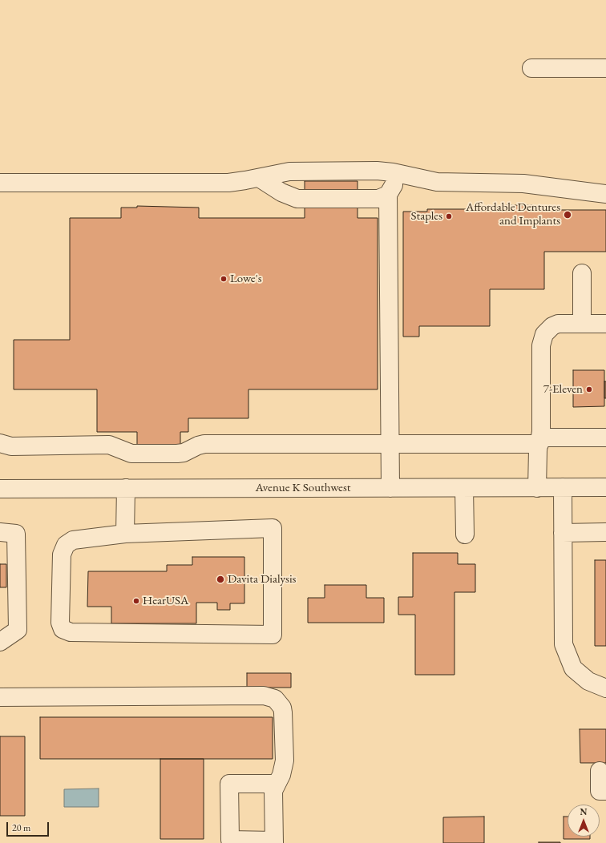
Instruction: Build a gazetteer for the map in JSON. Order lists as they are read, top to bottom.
{
  "streets": {
    "street": ["Avenue K Southwest"]
  },
  "places": [
    "Affordable Dentures and Implants",
    "Staples",
    "Lowe's",
    "7-Eleven",
    "Davita Dialysis",
    "HearUSA"
  ],
  "scale_bar": "20 m",
  "north": "top"
}
